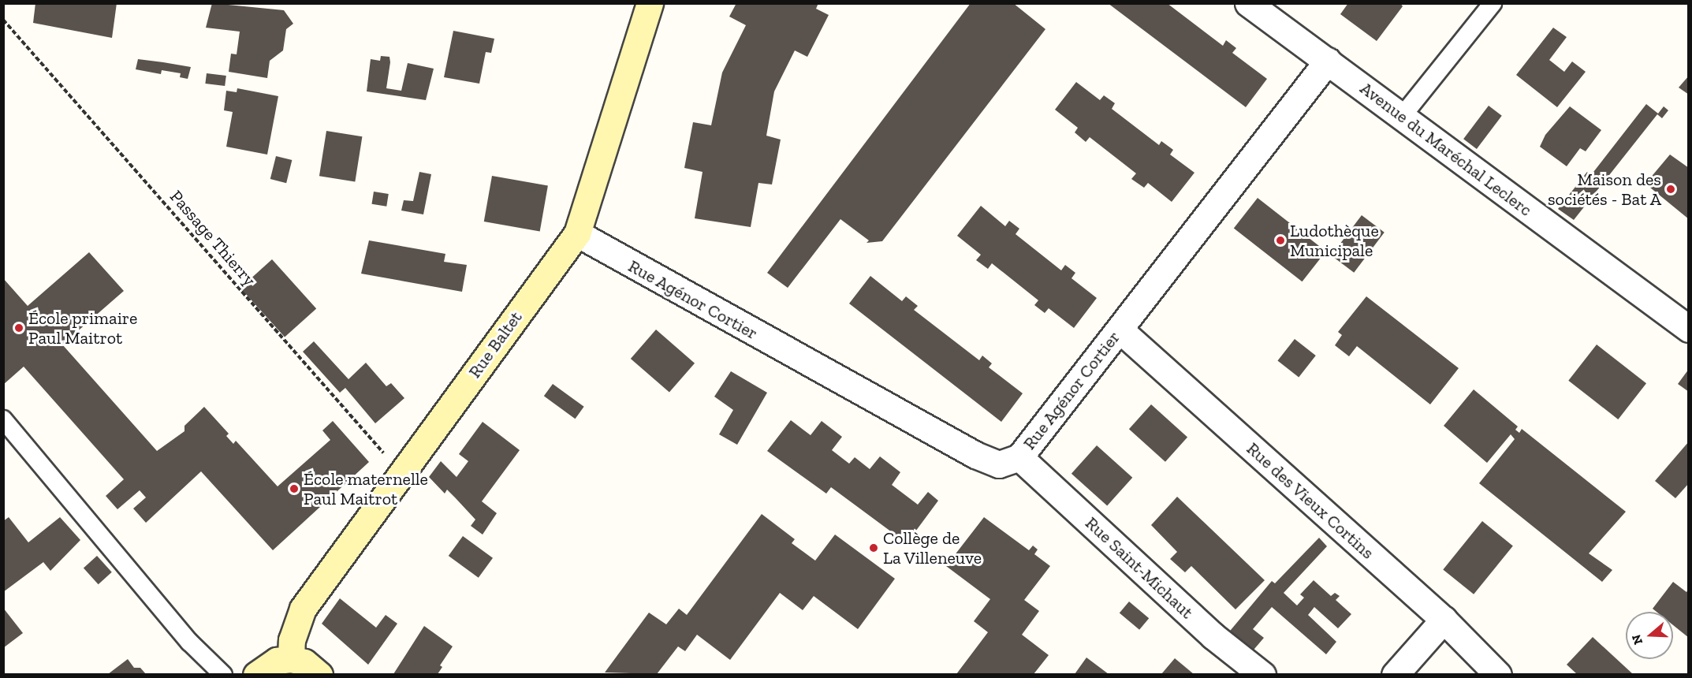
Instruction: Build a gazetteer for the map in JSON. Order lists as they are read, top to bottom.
{
  "streets": {
    "street": [
      "Avenue du Maréchal Leclerc",
      "Rue Agénor Cortier",
      "Rue Baltet",
      "Rue des Vieux Cortins",
      "Rue Saint-Michaut"
    ],
    "path": ["Passage Thierry"]
  },
  "crossings": [
    ["Avenue du Maréchal Leclerc", "Rue Agénor Cortier"],
    ["Passage Thierry", "Rue Baltet"],
    ["Rue Agénor Cortier", "Rue Baltet"],
    ["Rue Agénor Cortier", "Rue des Vieux Cortins"],
    ["Rue Agénor Cortier", "Rue Saint-Michaut"]
  ],
  "places": [
    "Maison des sociétés - Bat A",
    "Ludothèque Municipale",
    "École primaire Paul Maitrot",
    "École maternelle Paul Maitrot",
    "Collège de La Villeneuve"
  ],
  "north": "left"
}
